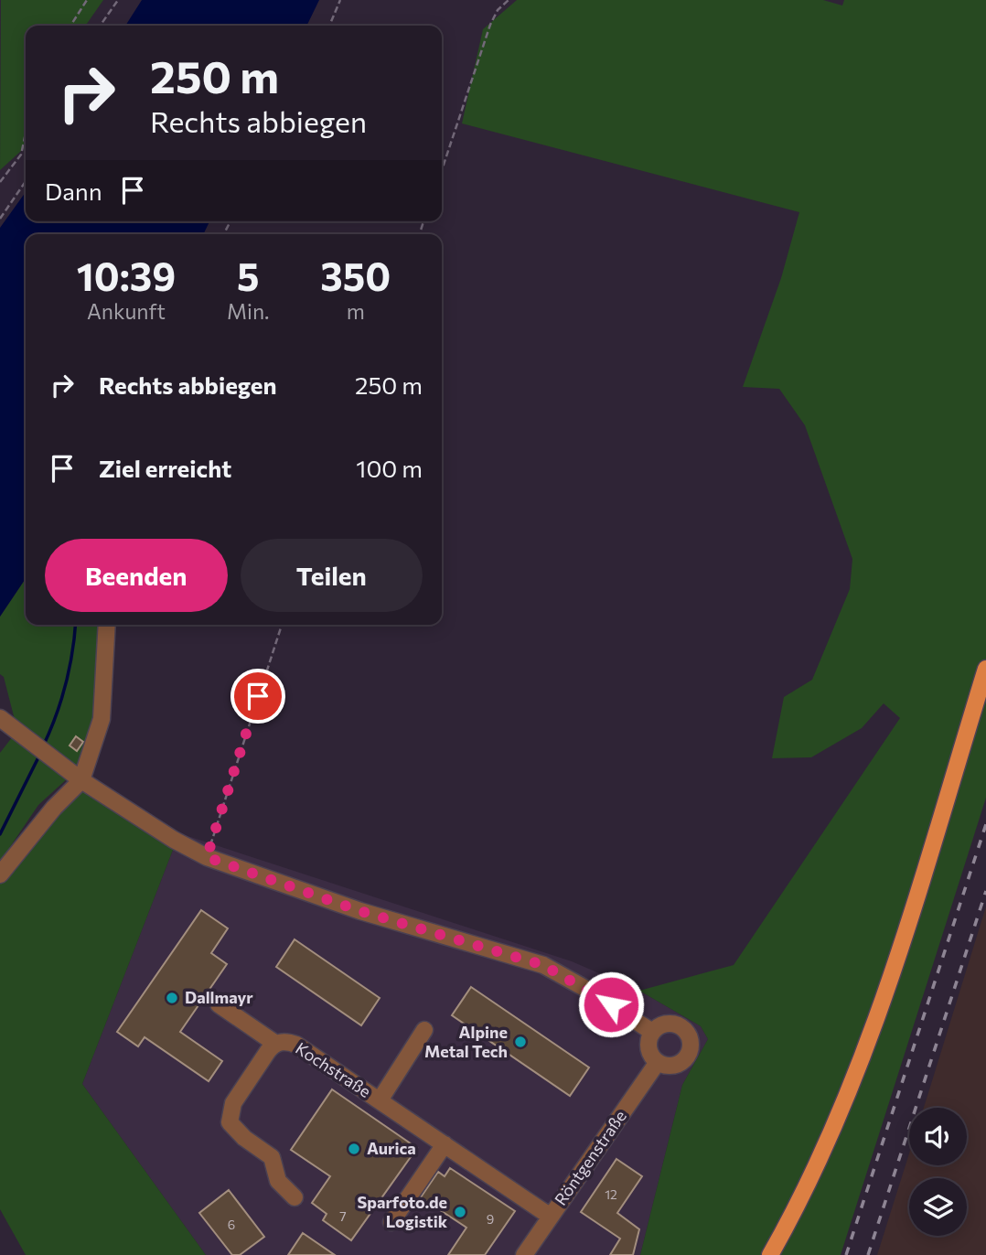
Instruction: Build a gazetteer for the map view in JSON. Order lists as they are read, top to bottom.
{
  "streets": {
    "street": ["Kochstraße", "Röntgenstraße"]
  },
  "crossings": [
    ["Kochstraße", "Röntgenstraße"]
  ],
  "places": [
    "Dallmayr",
    "Alpine Metal Tech",
    "Aurica",
    "Sparfoto.de Logistik"
  ],
  "house_numbers": [
    "12",
    "7",
    "9",
    "6"
  ],
  "page": {
    "turn": ["250 m", "Rechts abbiegen"],
    "then": "Dann",
    "eta": [
      "10:39",
      "Ankunft",
      "5",
      "Min.",
      "350",
      "m"
    ],
    "list": [
      {
        "name": "Rechts abbiegen",
        "value": "250 m"
      },
      {
        "name": "Ziel erreicht",
        "value": "100 m"
      }
    ],
    "buttons": ["Beenden", "Teilen"]
  }
}
